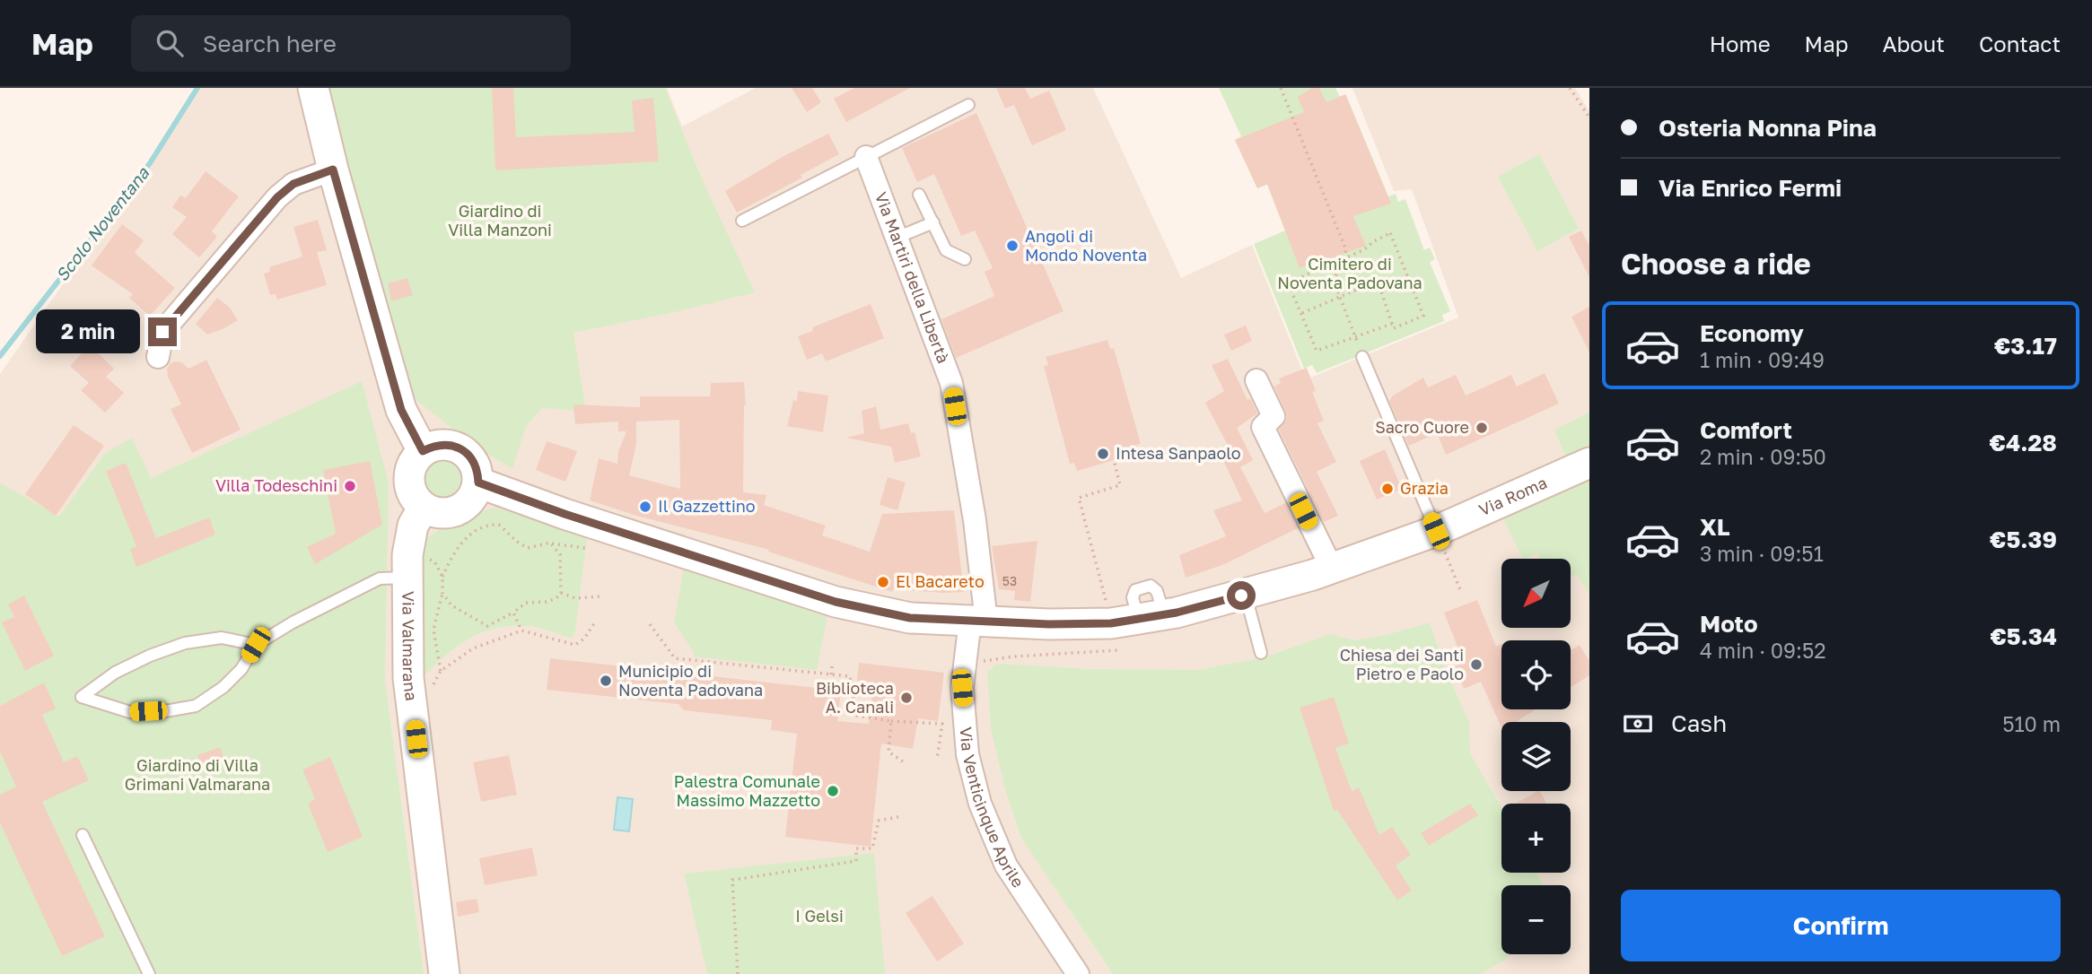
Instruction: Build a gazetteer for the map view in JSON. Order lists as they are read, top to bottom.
{
  "streets": {
    "street": [
      "Via Martiri della Libertà",
      "Via Roma",
      "Via Valmarana",
      "Via Venticinque Aprile"
    ]
  },
  "crossings": [
    ["Via Martiri della Libertà", "Via Roma"],
    ["Via Martiri della Libertà", "Via Venticinque Aprile"],
    ["Via Roma", "Via Valmarana"],
    ["Via Roma", "Via Venticinque Aprile"]
  ],
  "water": ["Scolo Noventana"],
  "parks": [
    "Giardino di Villa Manzoni",
    "Cimitero di Noventa Padovana",
    "Giardino di Villa Grimani Valmarana",
    "I Gelsi"
  ],
  "places": [
    "Angoli di Mondo Noventa",
    "Sacro Cuore",
    "Intesa Sanpaolo",
    "Villa Todeschini",
    "Grazia",
    "Il Gazzettino",
    "El Bacareto",
    "Chiesa dei Santi Pietro e Paolo",
    "Municipio di Noventa Padovana",
    "Biblioteca A. Canali",
    "Palestra Comunale Massimo Mazzetto"
  ],
  "house_numbers": ["53"],
  "north": "bottom left",
  "page": {
    "header": "Map",
    "search": "Search here",
    "nav": [
      "Home",
      "Map",
      "About",
      "Contact"
    ],
    "banner": ["Osteria Nonna Pina", "Via Enrico Fermi"],
    "heading": "Choose a ride",
    "list": [
      {
        "name": "Economy",
        "note": "1 min · 09:49",
        "value": "€3.17"
      },
      {
        "name": "Comfort",
        "note": "2 min · 09:50",
        "value": "€4.28"
      },
      {
        "name": "XL",
        "note": "3 min · 09:51",
        "value": "€5.39"
      },
      {
        "name": "Moto",
        "note": "4 min · 09:52",
        "value": "€5.34"
      }
    ],
    "bubble": "2 min",
    "map_buttons": ["+", "−"],
    "pay": ["Cash", "510 m"],
    "buttons": "Confirm"
  }
}
